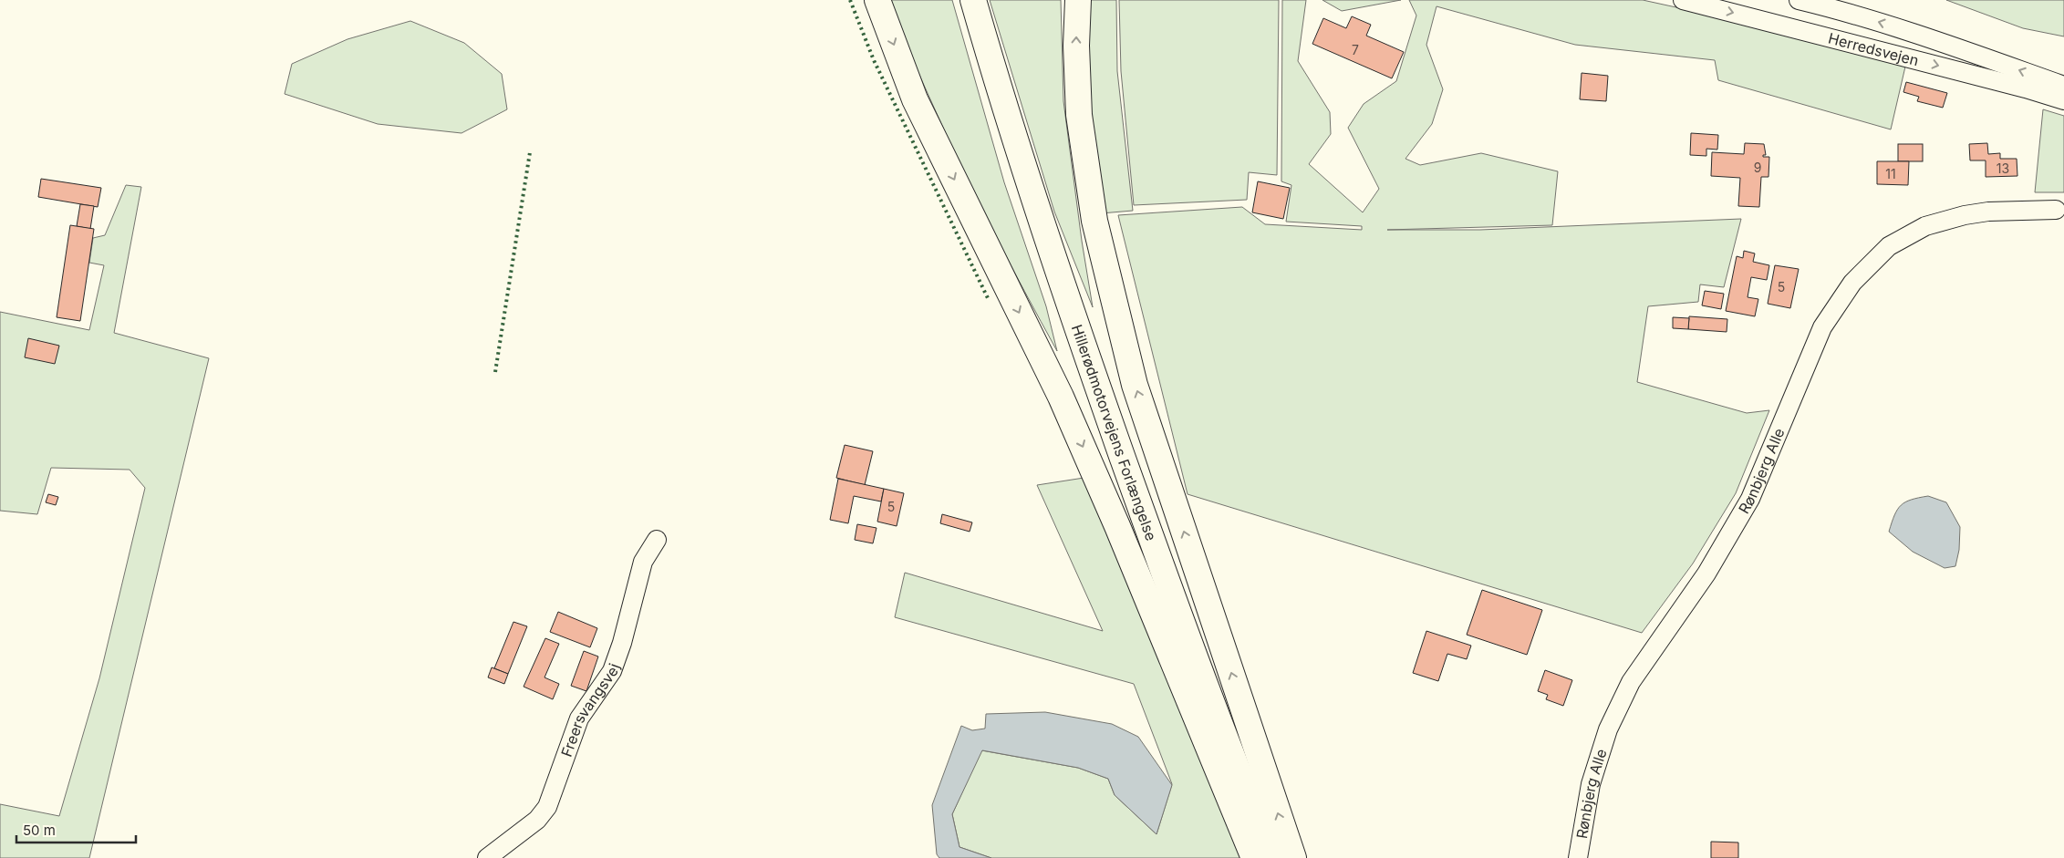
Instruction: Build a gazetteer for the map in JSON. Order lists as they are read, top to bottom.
{
  "streets": {
    "highway": ["Hillerødmotorvejens Forlængelse"],
    "street": ["Herredsvejen", "Rønbjerg Alle", "Freersvangsvej"]
  },
  "house_numbers": [
    "7",
    "9",
    "13",
    "11",
    "5",
    "5"
  ],
  "scale_bar": "50 m"
}
